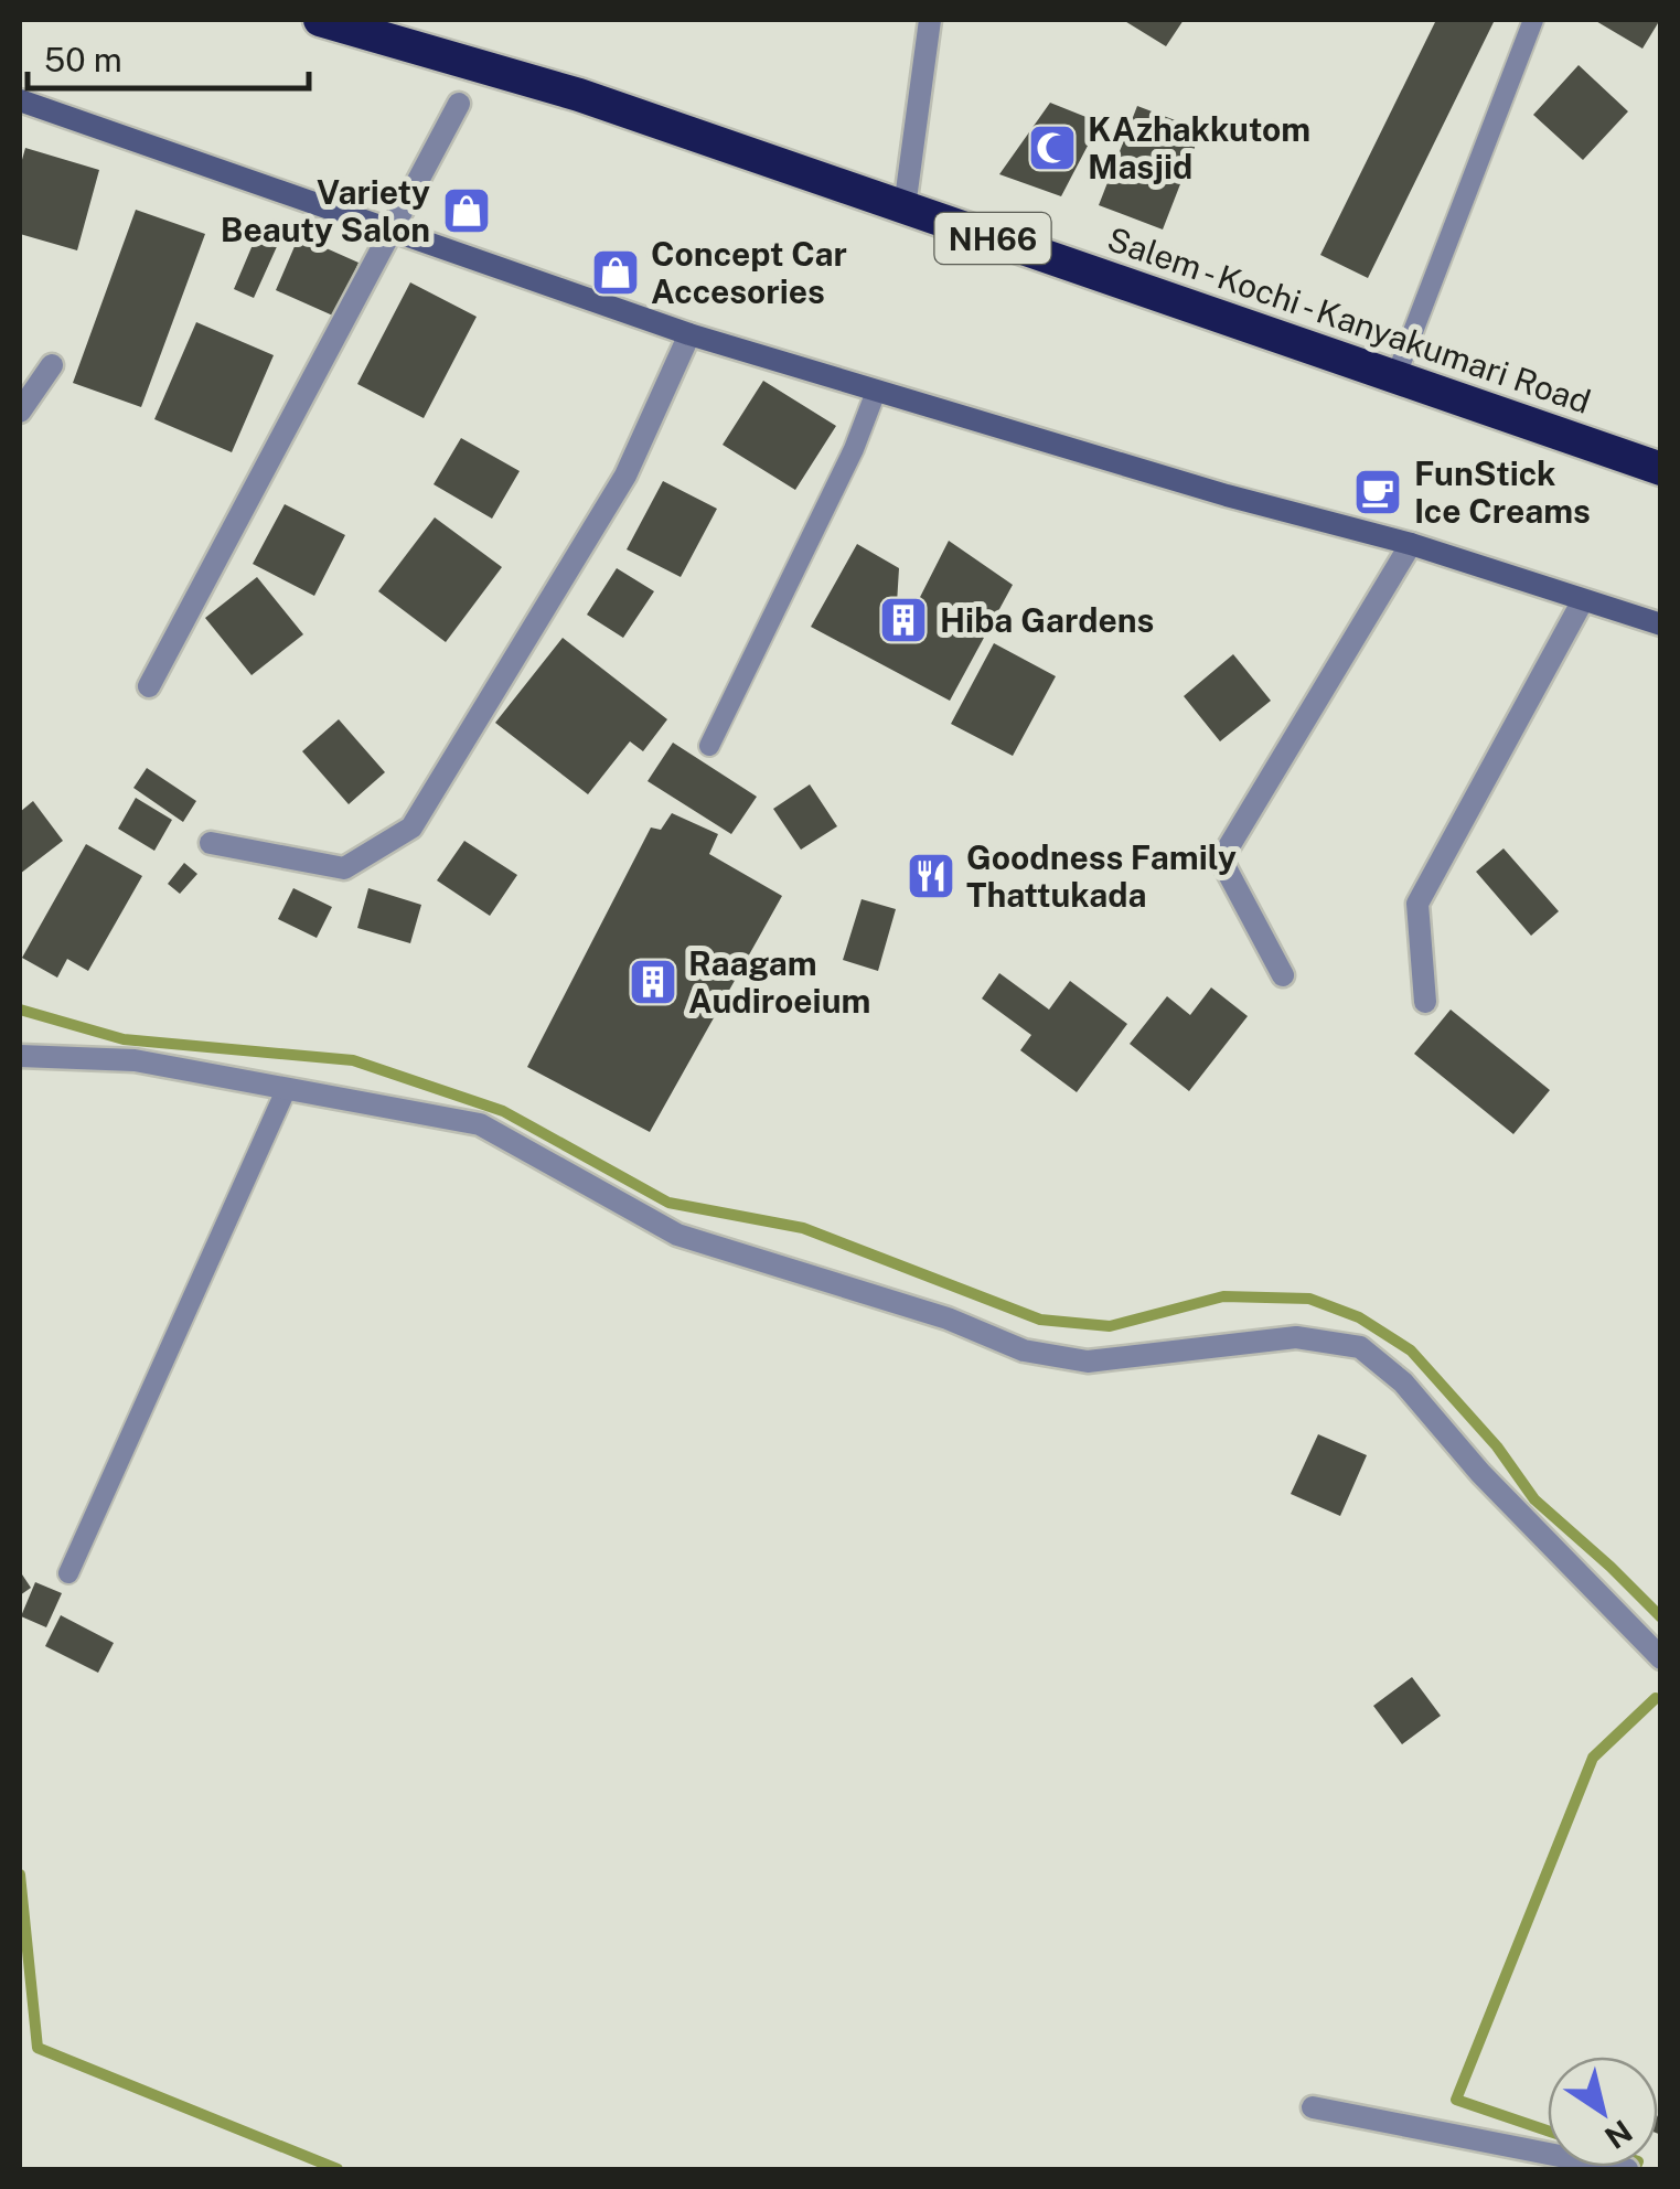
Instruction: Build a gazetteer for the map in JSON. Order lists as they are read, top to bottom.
{
  "streets": {
    "highway": ["NH66", "Salem - Kochi - Kanyakumari Road"]
  },
  "places": {
    "mosque": ["KAzhakkutom Masjid"],
    "shop": ["Variety Beauty Salon", "Concept Car Accesories"],
    "cafe": ["FunStick Ice Creams"],
    "building": ["Hiba Gardens", "Raagam Audiroeium"],
    "restaurant": ["Goodness Family Thattukada"]
  },
  "scale_bar": "50 m",
  "north": "bottom right"
}
